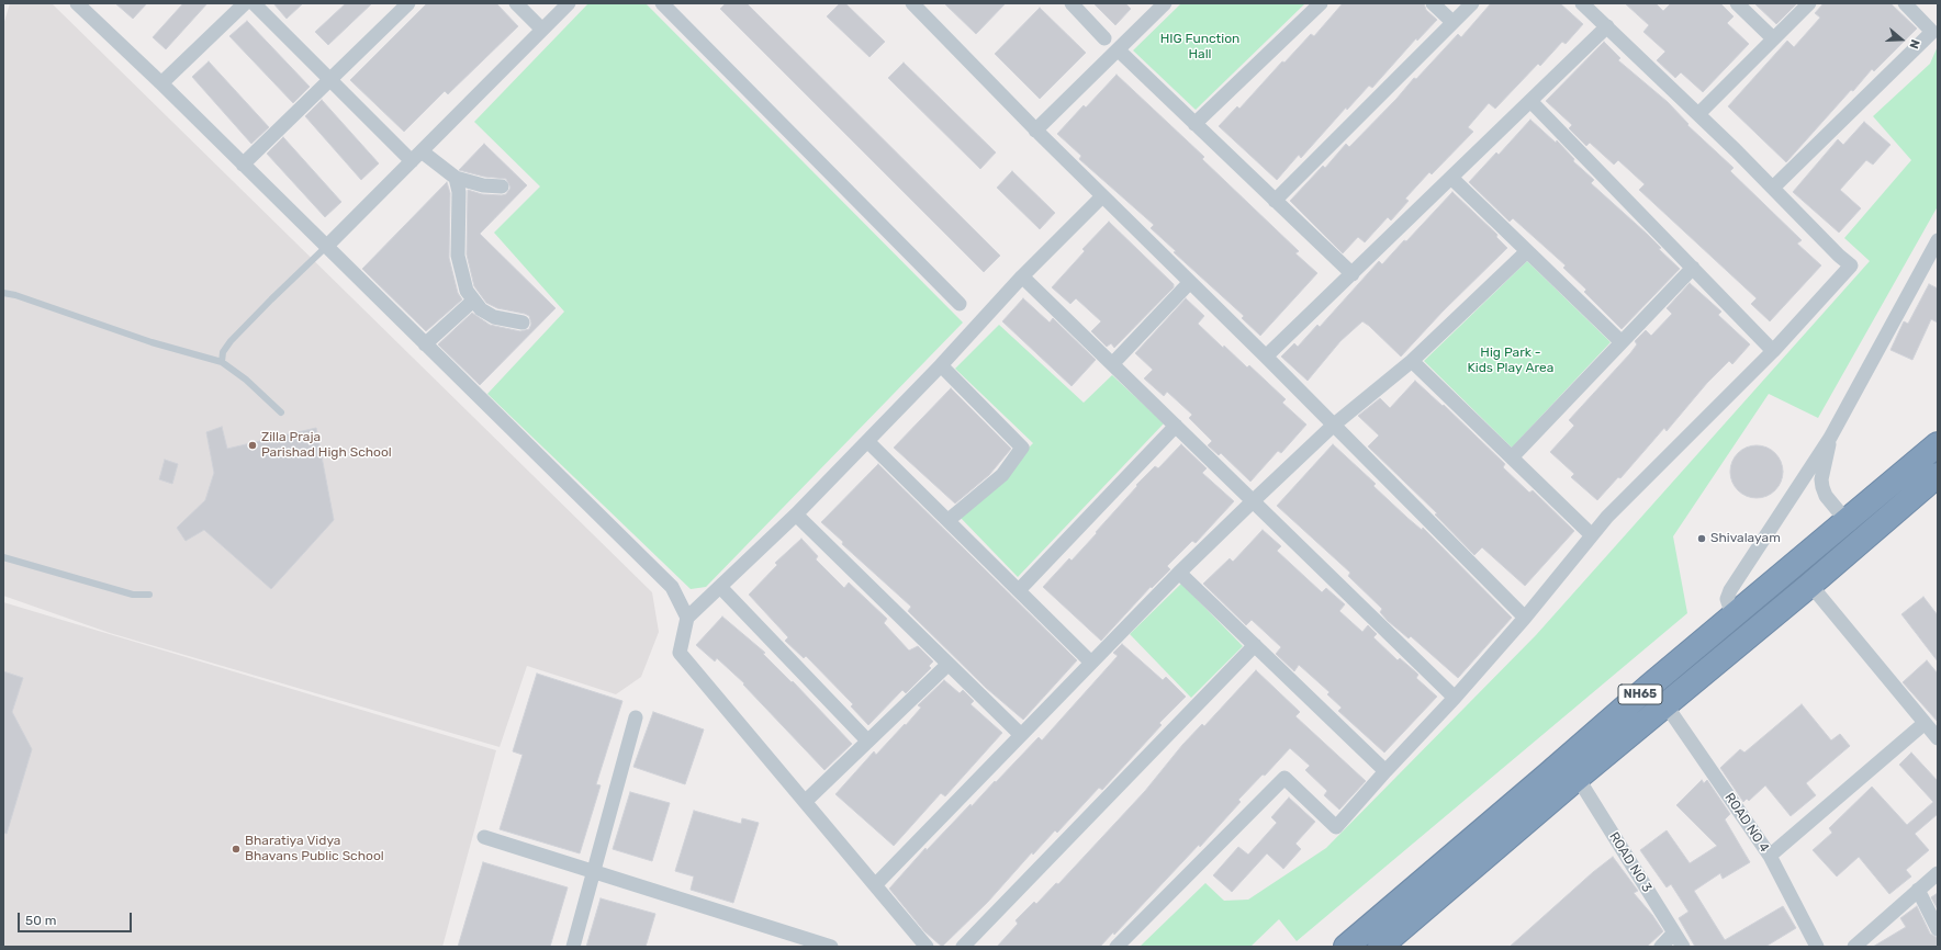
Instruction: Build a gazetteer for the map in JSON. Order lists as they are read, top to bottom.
{
  "streets": {
    "highway": ["NH65"],
    "street": ["ROAD NO 4", "ROAD NO 3"]
  },
  "crossings": [
    ["NH65", "ROAD NO 4"],
    ["NH65", "ROAD NO 3"]
  ],
  "parks": ["HIG Function Hall", "Hig Park - Kids Play Area"],
  "places": ["Zilla Praja Parishad High School", "Shivalayam", "Bharatiya Vidya Bhavans Public School"],
  "scale_bar": "50 m",
  "north": "right"
}
